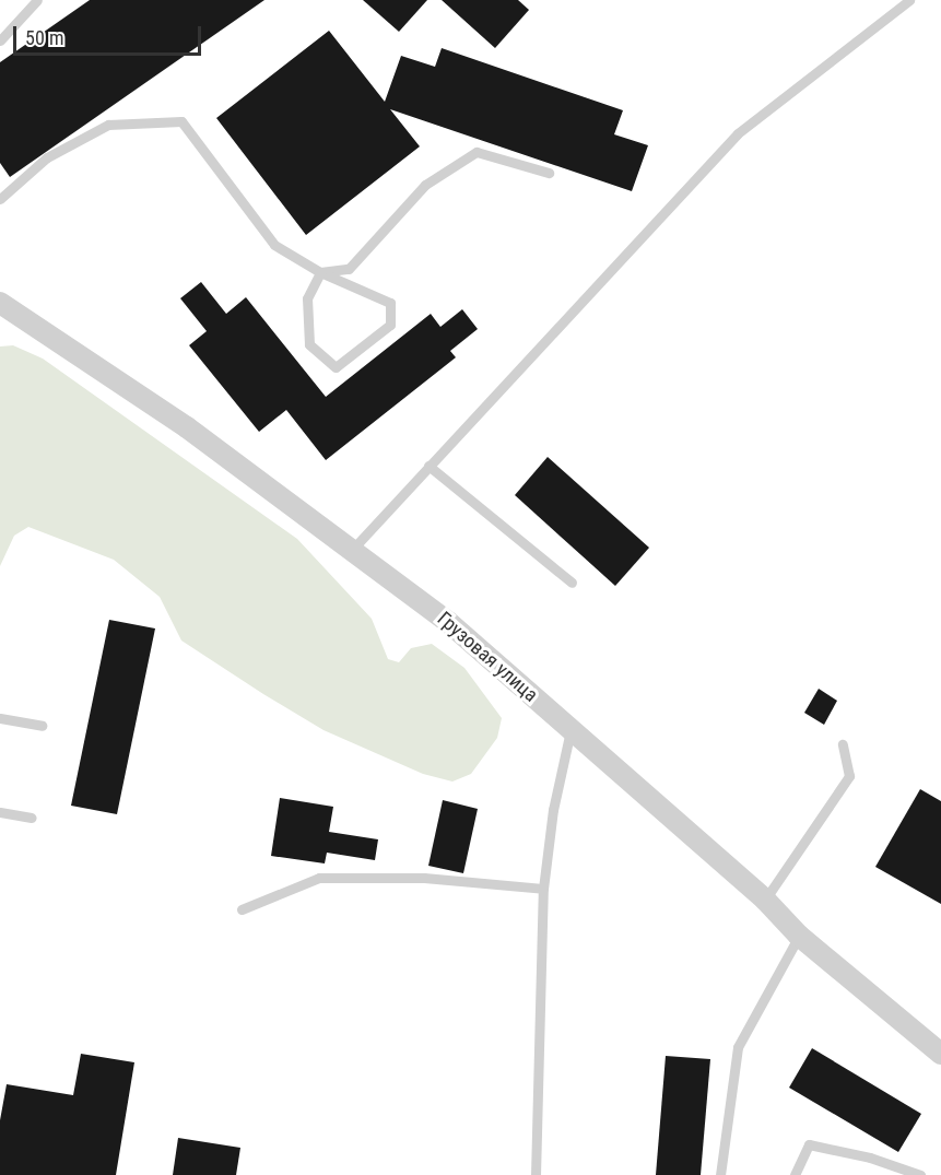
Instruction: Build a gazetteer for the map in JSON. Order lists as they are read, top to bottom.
{
  "streets": {
    "street": ["Грузовая улица"]
  },
  "scale_bar": "50 m"
}
